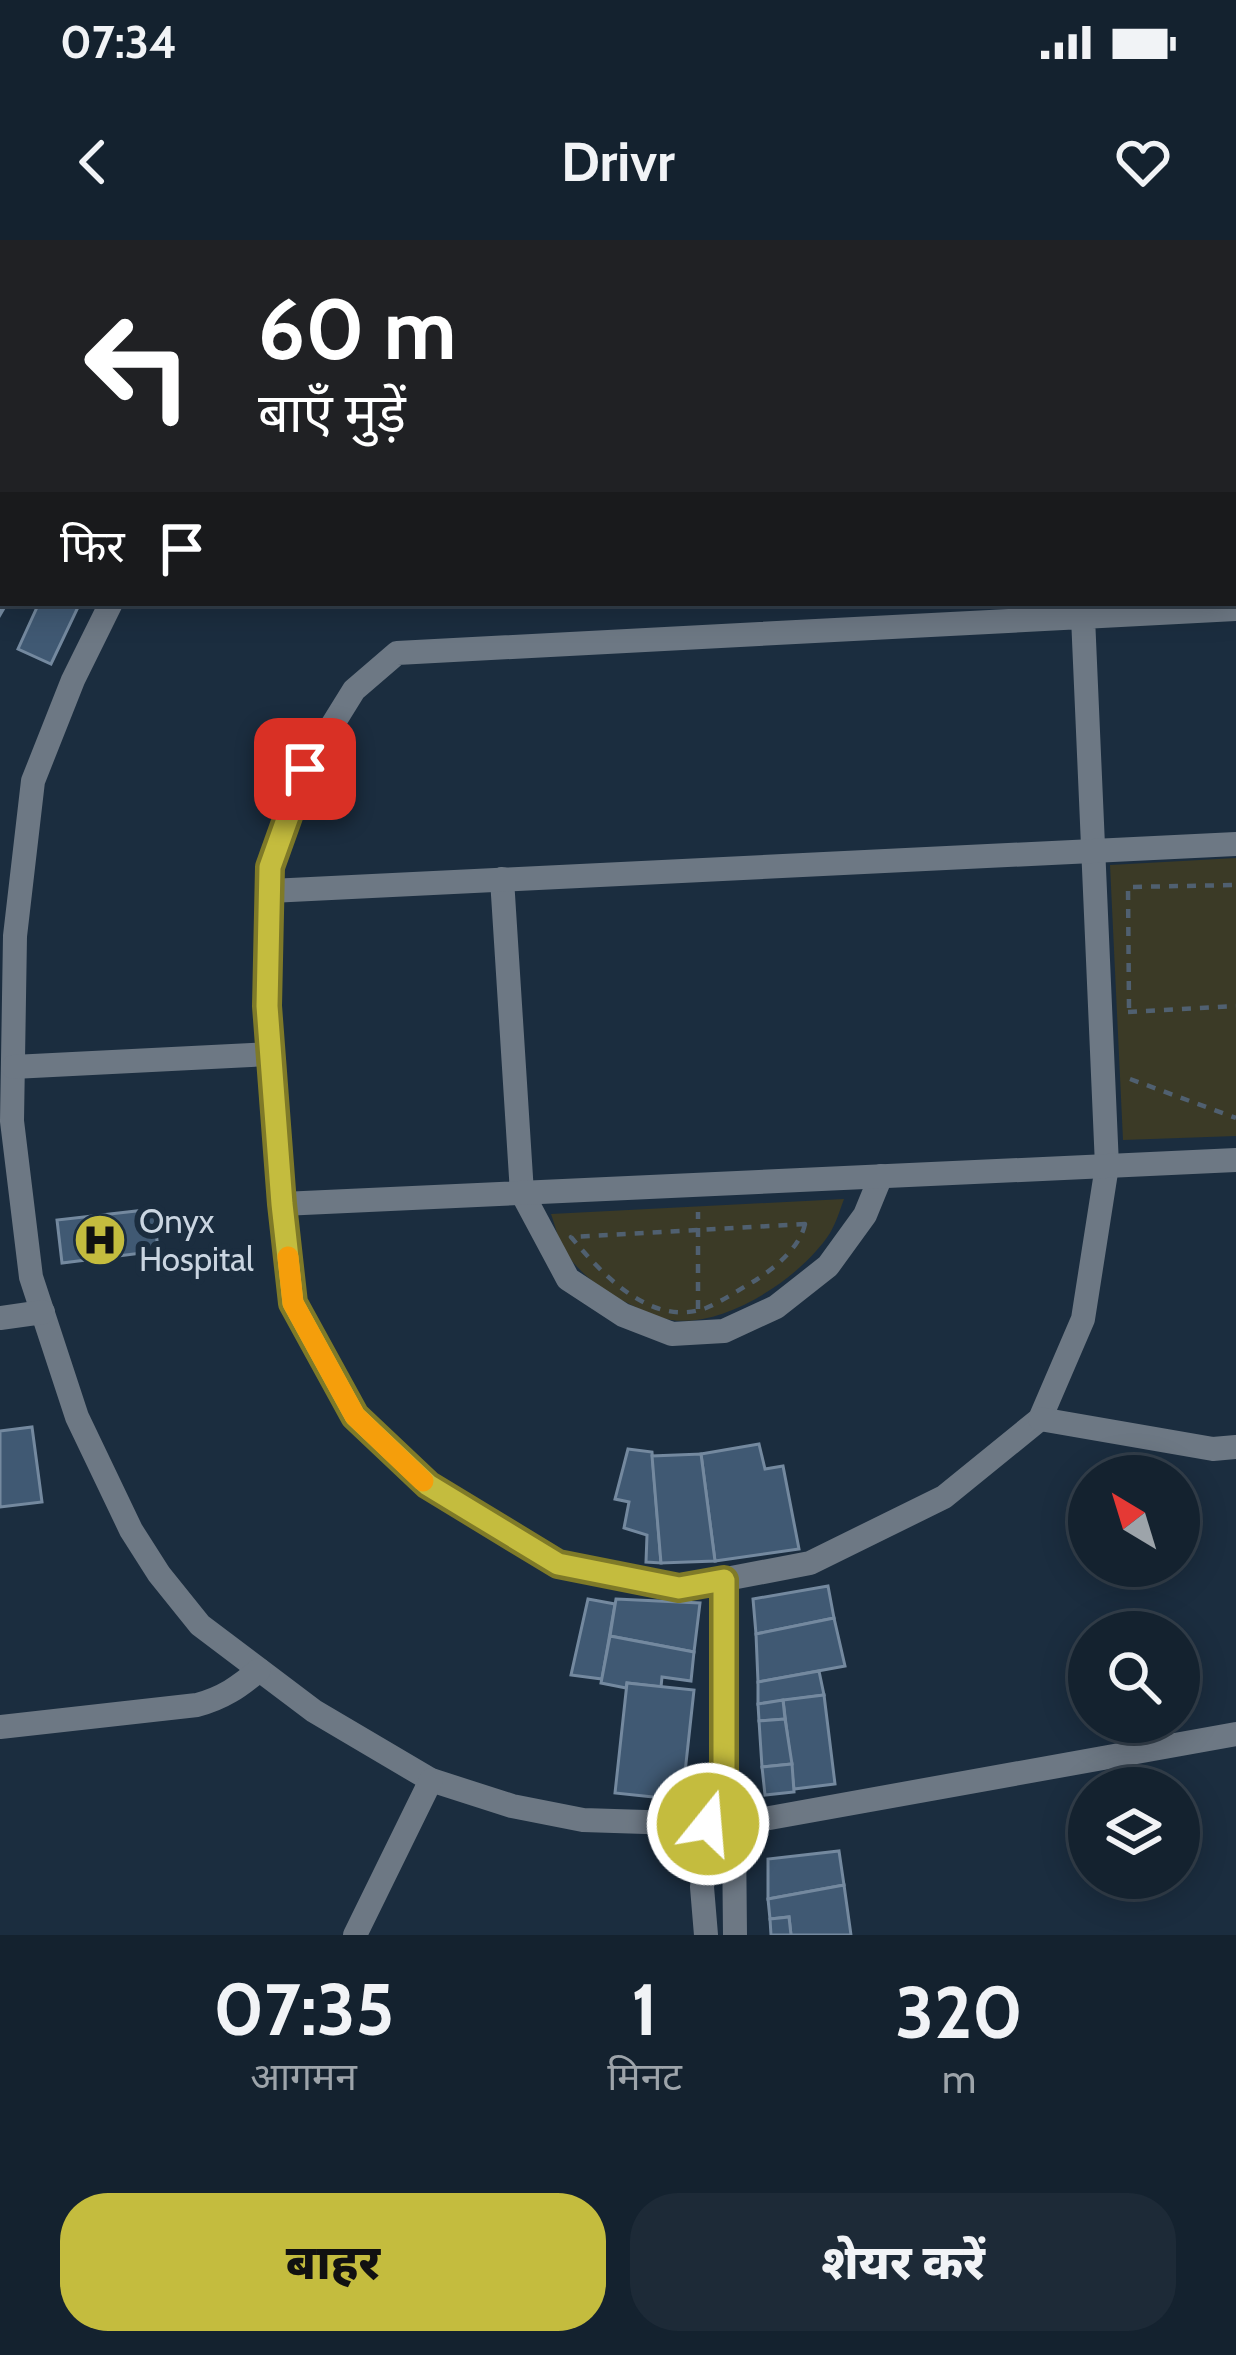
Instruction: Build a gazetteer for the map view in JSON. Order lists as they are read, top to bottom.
{
  "places": {
    "hospital": ["Onyx Hospital"]
  },
  "north": "top left",
  "page": {
    "status": "07:34",
    "header": "Drivr",
    "turn": ["60 m", "बाएँ मुड़ें"],
    "then": "फिर",
    "eta": [
      "07:35",
      "आगमन",
      "1",
      "मिनट",
      "320",
      "m"
    ],
    "buttons": ["बाहर", "शेयर करें"]
  }
}
